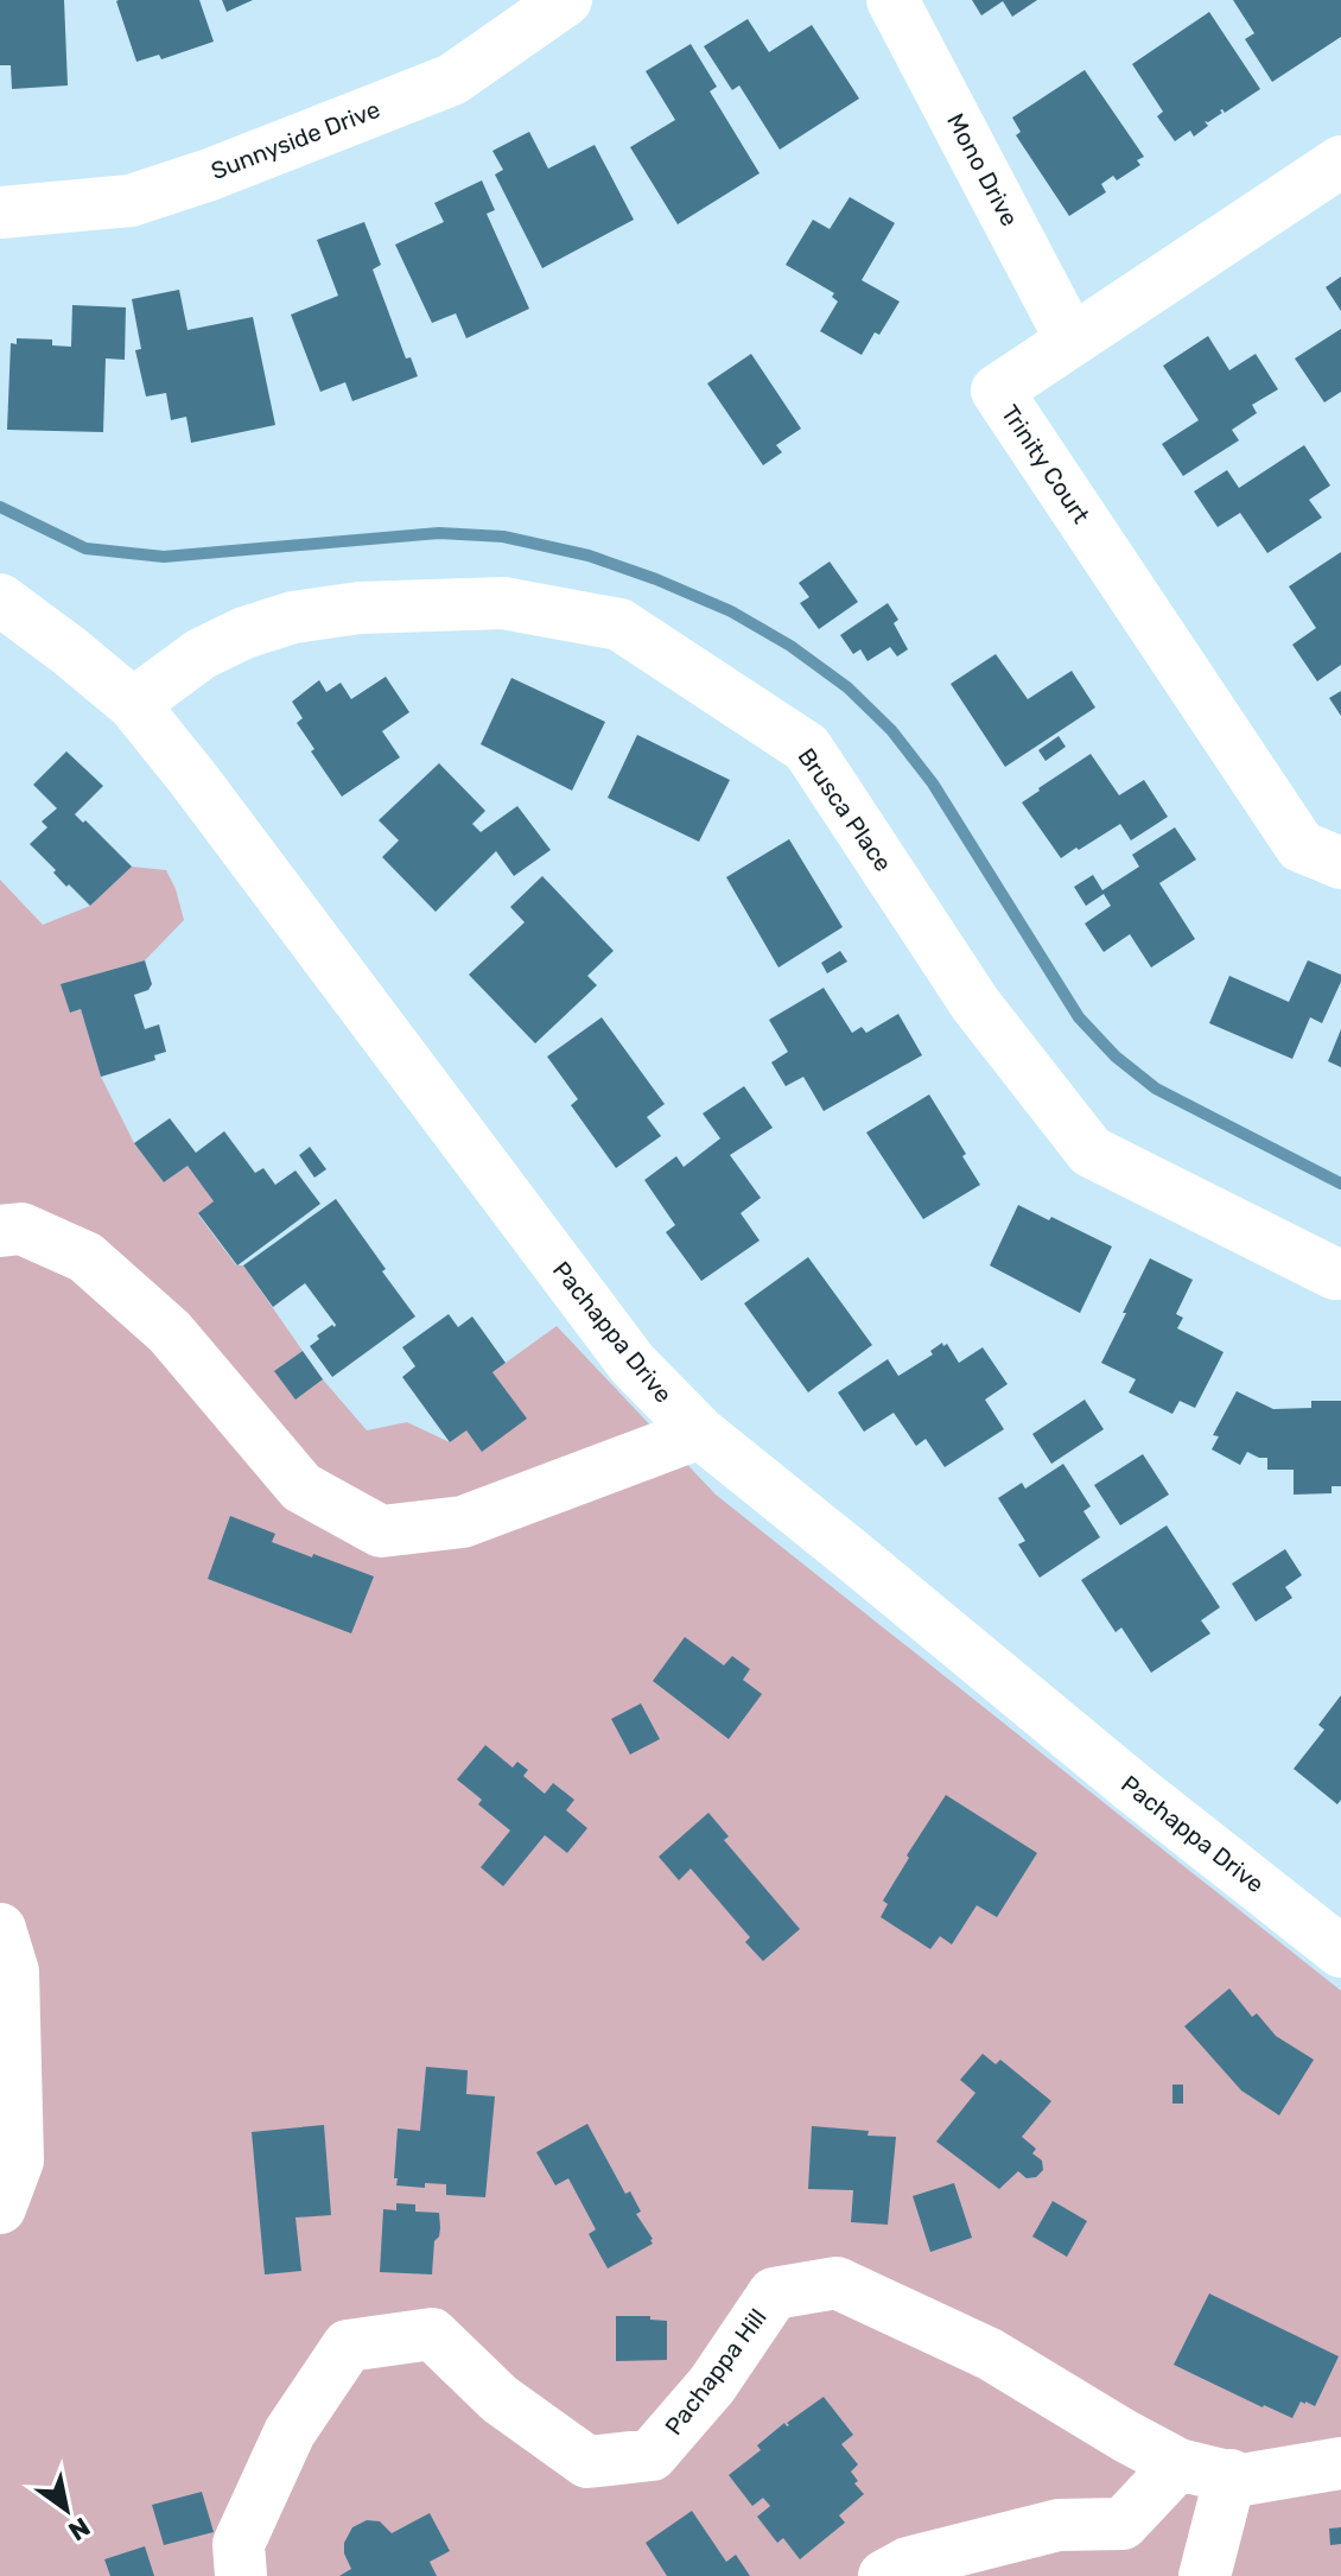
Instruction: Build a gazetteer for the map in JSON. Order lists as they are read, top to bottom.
{
  "streets": {
    "street": [
      "Sunnyside Drive",
      "Mono Drive",
      "Trinity Court",
      "Brusca Place",
      "Pachappa Drive",
      "Pachappa Hill"
    ]
  },
  "crossings": [
    ["Mono Drive", "Trinity Court"],
    ["Brusca Place", "Pachappa Drive"]
  ],
  "north": "bottom right"
}
